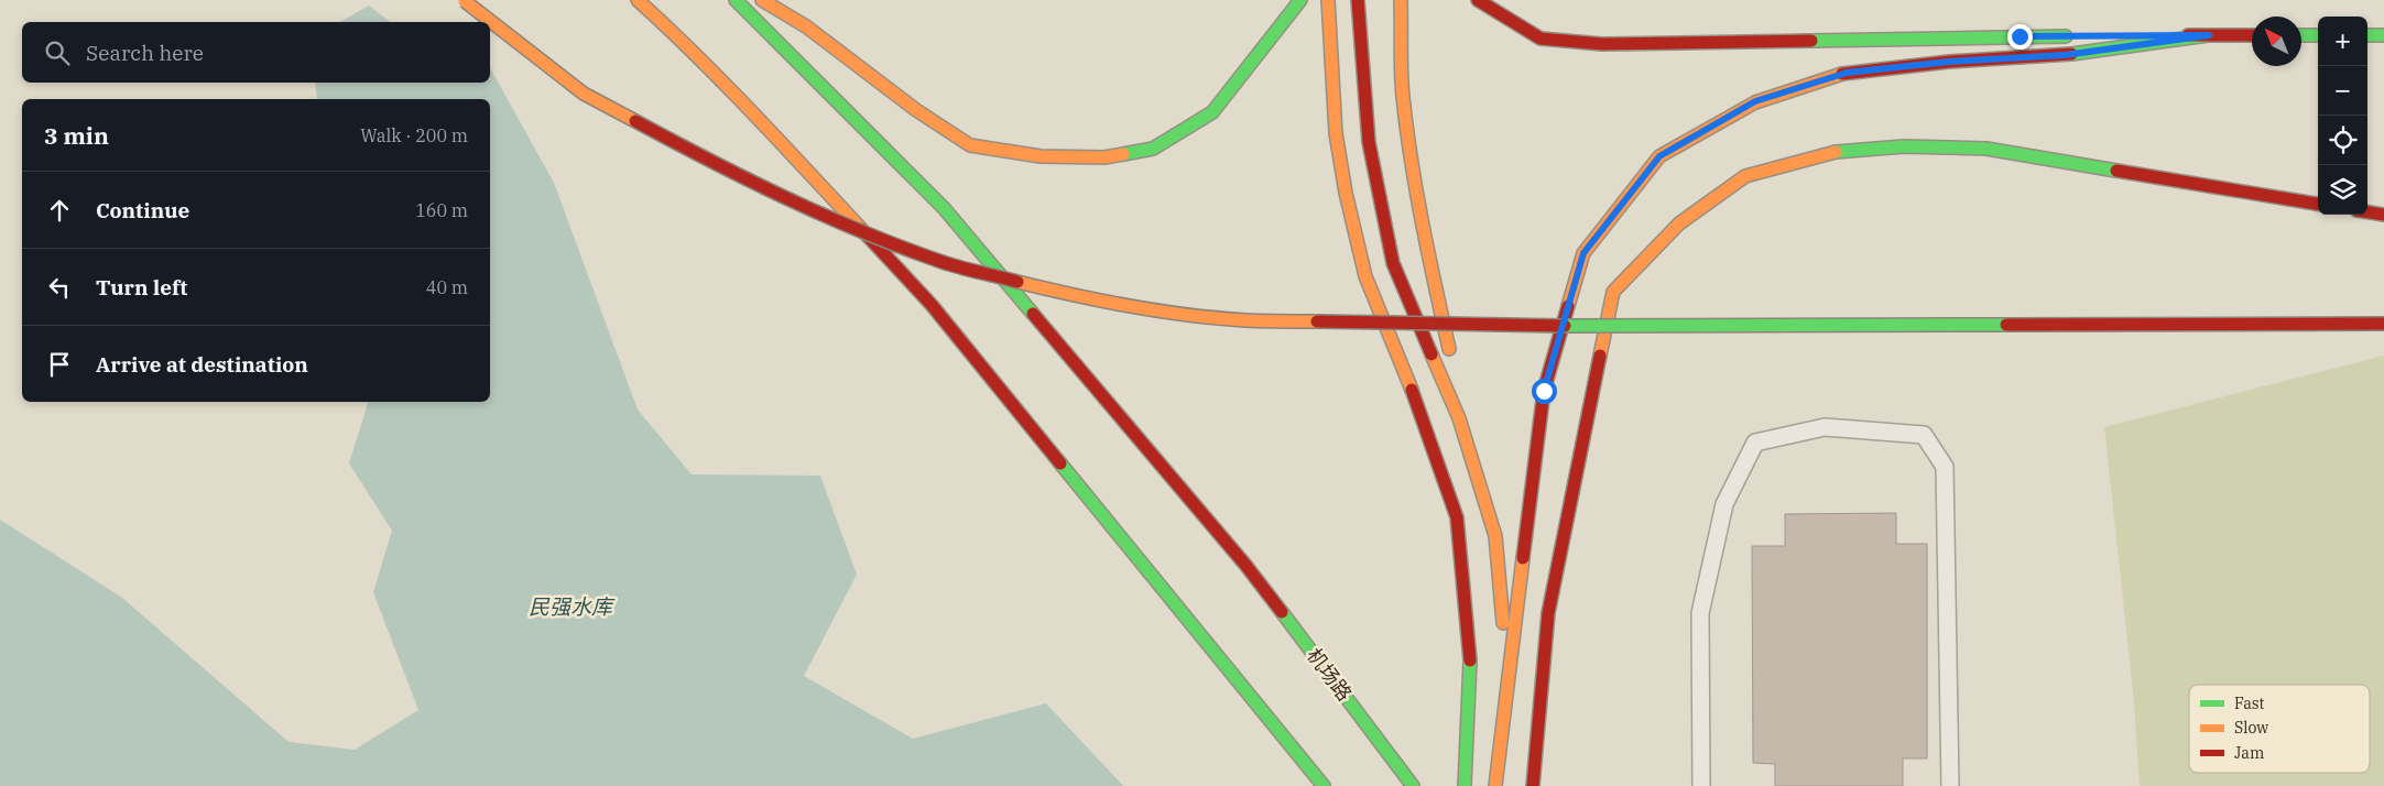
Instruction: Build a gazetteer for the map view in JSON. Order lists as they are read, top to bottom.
{
  "streets": {
    "main road": ["机场路"]
  },
  "water": ["民强水库"],
  "legend": ["Fast", "Slow", "Jam"],
  "north": "top left",
  "page": {
    "map_buttons": ["+", "−"],
    "search": "Search here",
    "heading": ["3 min", "Walk · 200 m"],
    "list": [
      ["Continue", "160 m"],
      ["Turn left", "40 m"],
      "Arrive at destination"
    ]
  }
}
